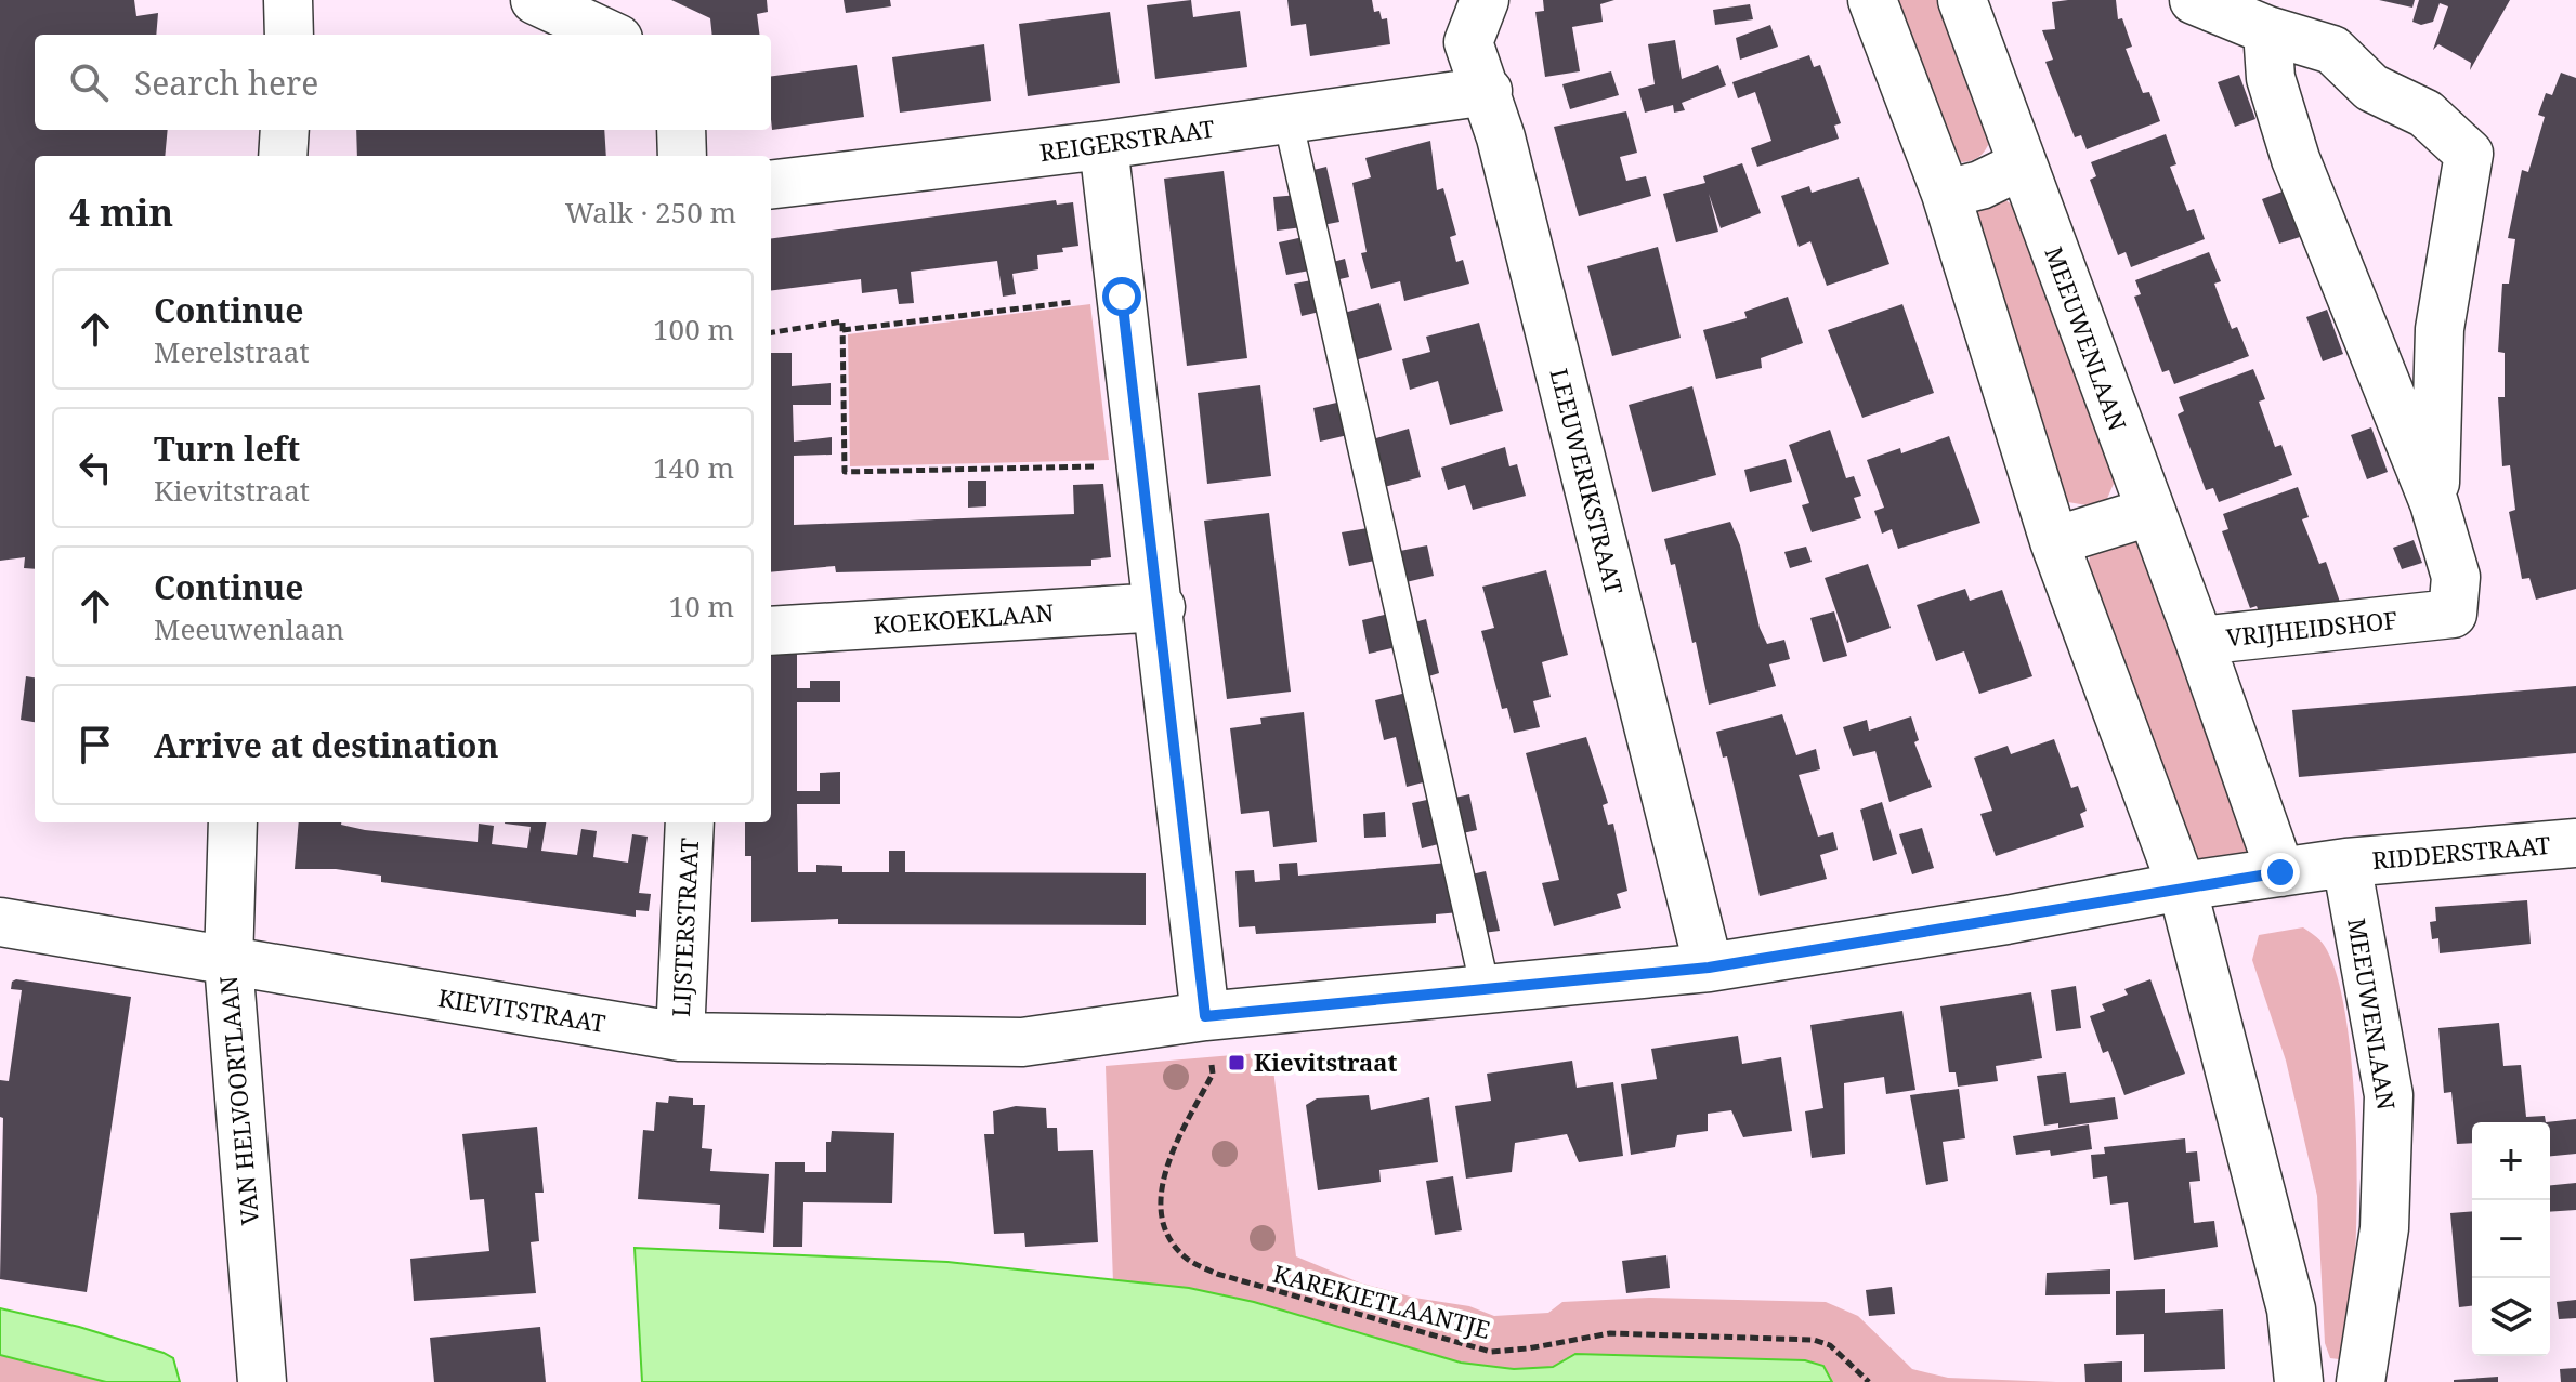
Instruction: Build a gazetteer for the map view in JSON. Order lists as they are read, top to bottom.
{
  "streets": {
    "street": [
      "REIGERSTRAAT",
      "MEEUWENLAAN",
      "LEEUWERIKSTRAAT",
      "KOEKOEKLAAN",
      "VRIJHEIDSHOF",
      "RIDDERSTRAAT",
      "LIJSTERSTRAAT",
      "KIEVITSTRAAT",
      "VAN HELVOORTLAAN"
    ],
    "path": ["KAREKIETLAANTJE"]
  },
  "crossings": [
    ["REIGERSTRAAT", "LEEUWERIKSTRAAT"],
    ["MEEUWENLAAN", "VRIJHEIDSHOF"],
    ["MEEUWENLAAN", "RIDDERSTRAAT"],
    ["LEEUWERIKSTRAAT", "KIEVITSTRAAT"],
    ["LIJSTERSTRAAT", "KIEVITSTRAAT"],
    ["KIEVITSTRAAT", "VAN HELVOORTLAAN"],
    ["KIEVITSTRAAT", "KAREKIETLAANTJE"]
  ],
  "places": {
    "transit": ["Kievitstraat"]
  },
  "page": {
    "search": "Search here",
    "heading": ["4 min", "Walk · 250 m"],
    "list": [
      ["Continue", "Merelstraat", "100 m"],
      ["Turn left", "Kievitstraat", "140 m"],
      ["Continue", "Meeuwenlaan", "10 m"],
      "Arrive at destination"
    ],
    "map_buttons": ["+", "−"]
  }
}
